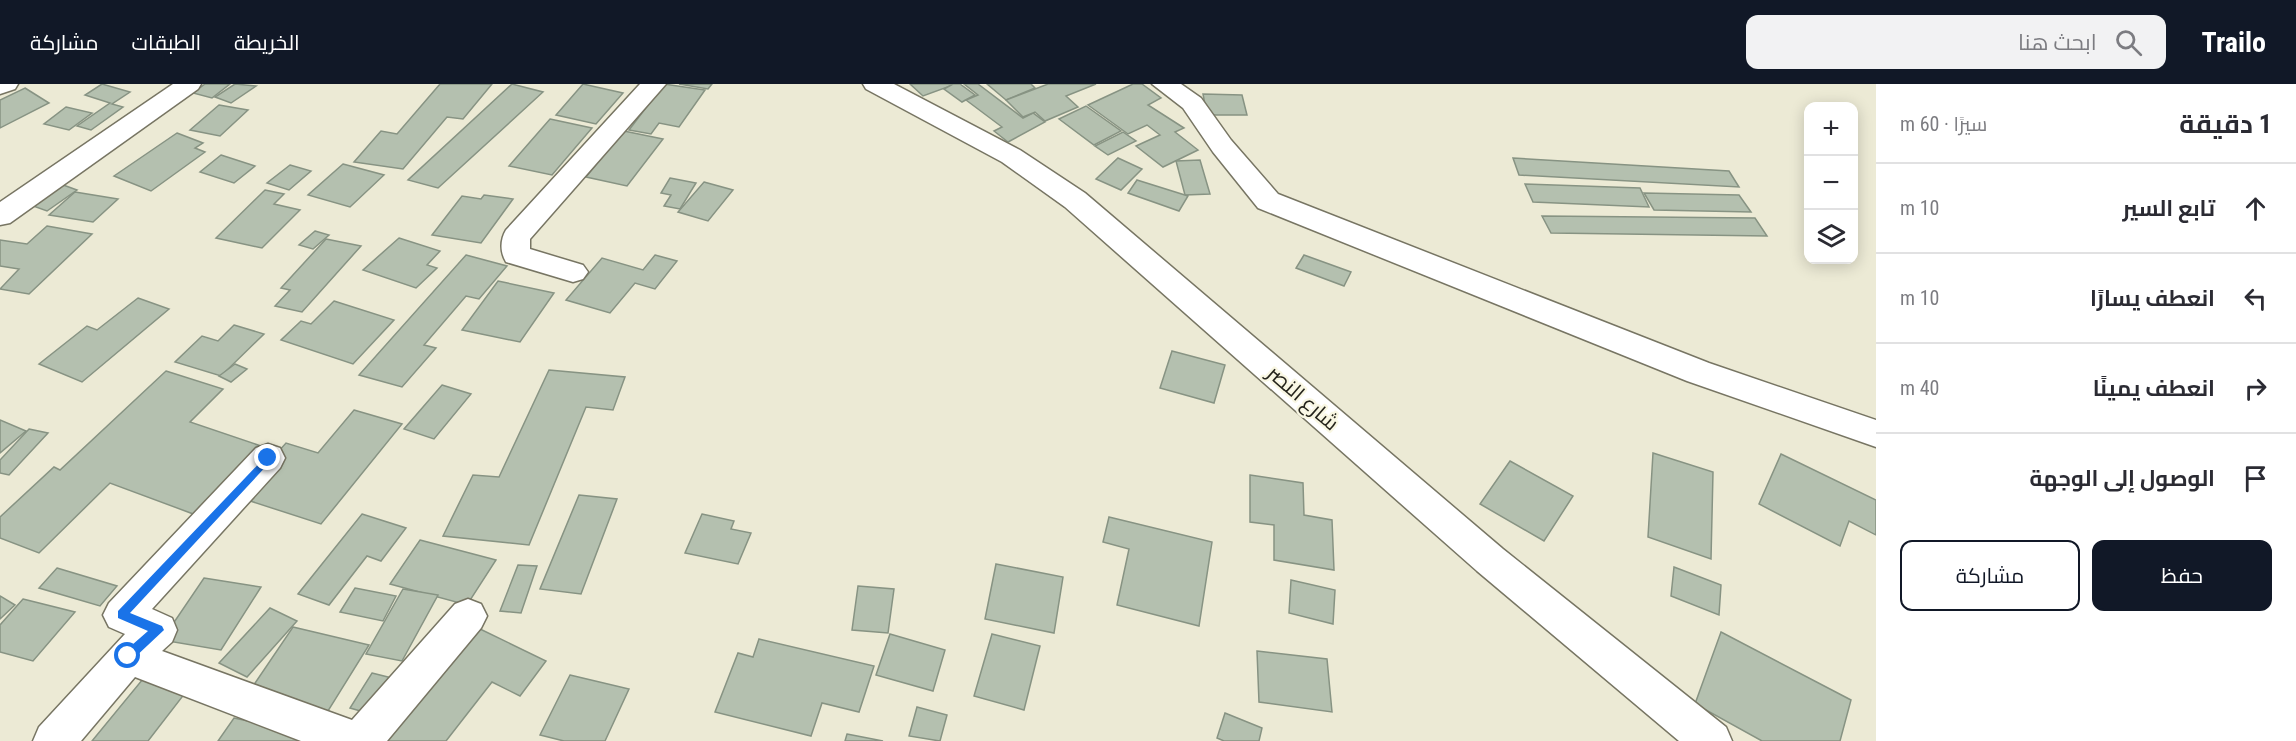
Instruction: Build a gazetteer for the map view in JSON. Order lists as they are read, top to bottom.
{
  "streets": {
    "street": ["شارع النصر"]
  },
  "page": {
    "header": "Trailo",
    "search": "ابحث هنا",
    "nav": ["الخريطة", "الطبقات", "مشاركة"],
    "heading": ["1 دقيقة", "سيرًا · 60 m"],
    "map_buttons": ["+", "−"],
    "list": [
      ["تابع السير", "10 m"],
      ["انعطف يسارًا", "10 m"],
      ["انعطف يمينًا", "40 m"],
      "الوصول إلى الوجهة"
    ],
    "buttons": ["حفظ", "مشاركة"]
  }
}
